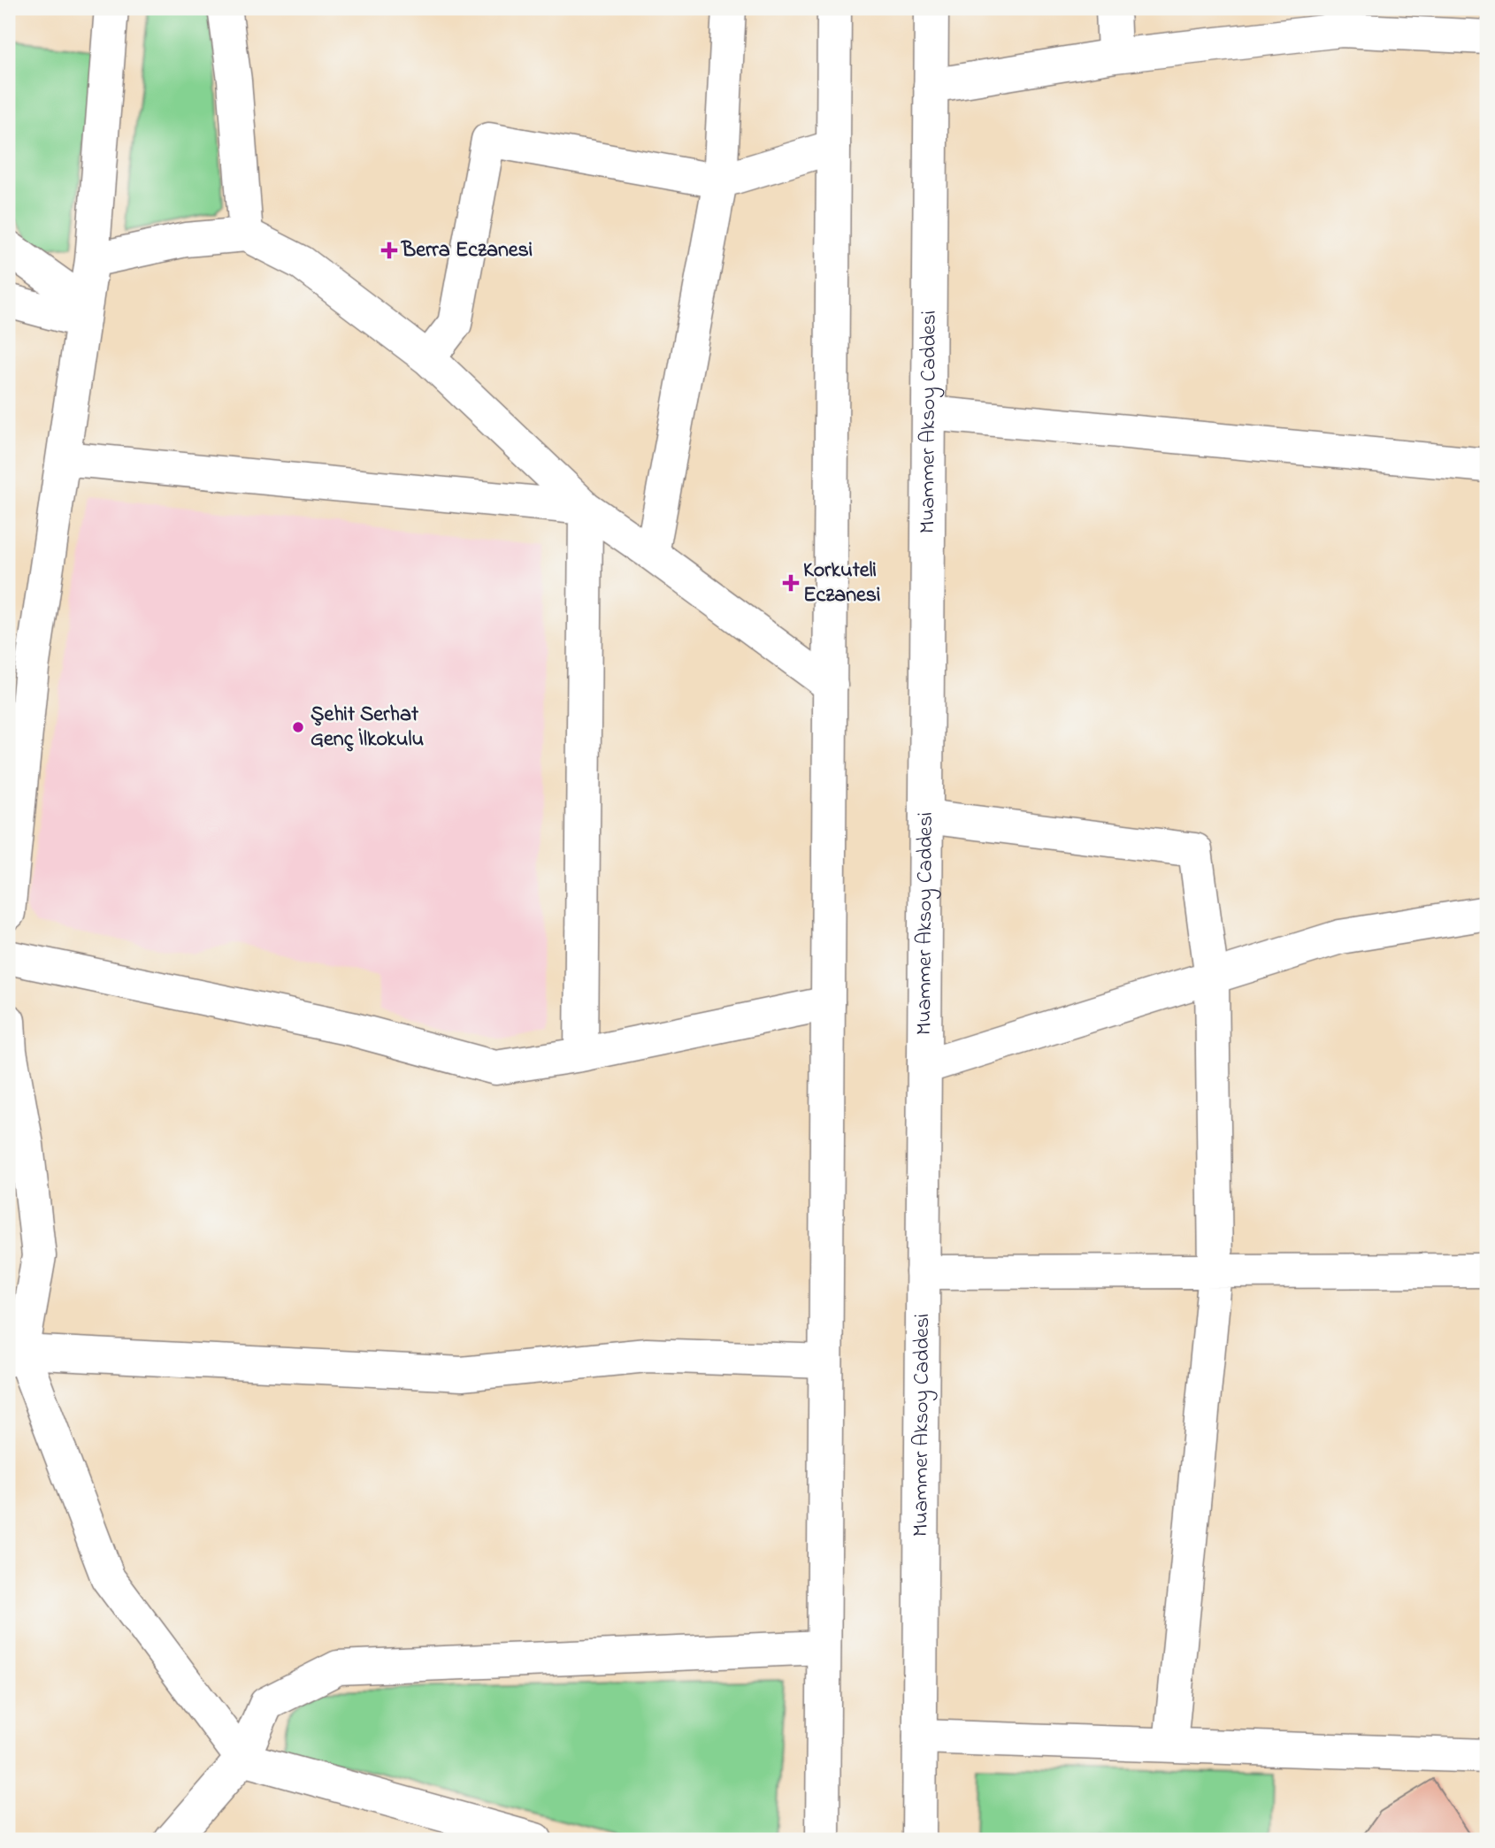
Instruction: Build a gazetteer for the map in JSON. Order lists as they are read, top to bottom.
{
  "streets": {
    "street": ["Muammer Aksoy Caddesi"]
  },
  "places": {
    "health": ["Berra Eczanesi", "Korkuteli Eczanesi"],
    "other": ["Şehit Serhat Genç İlkokulu"]
  }
}
